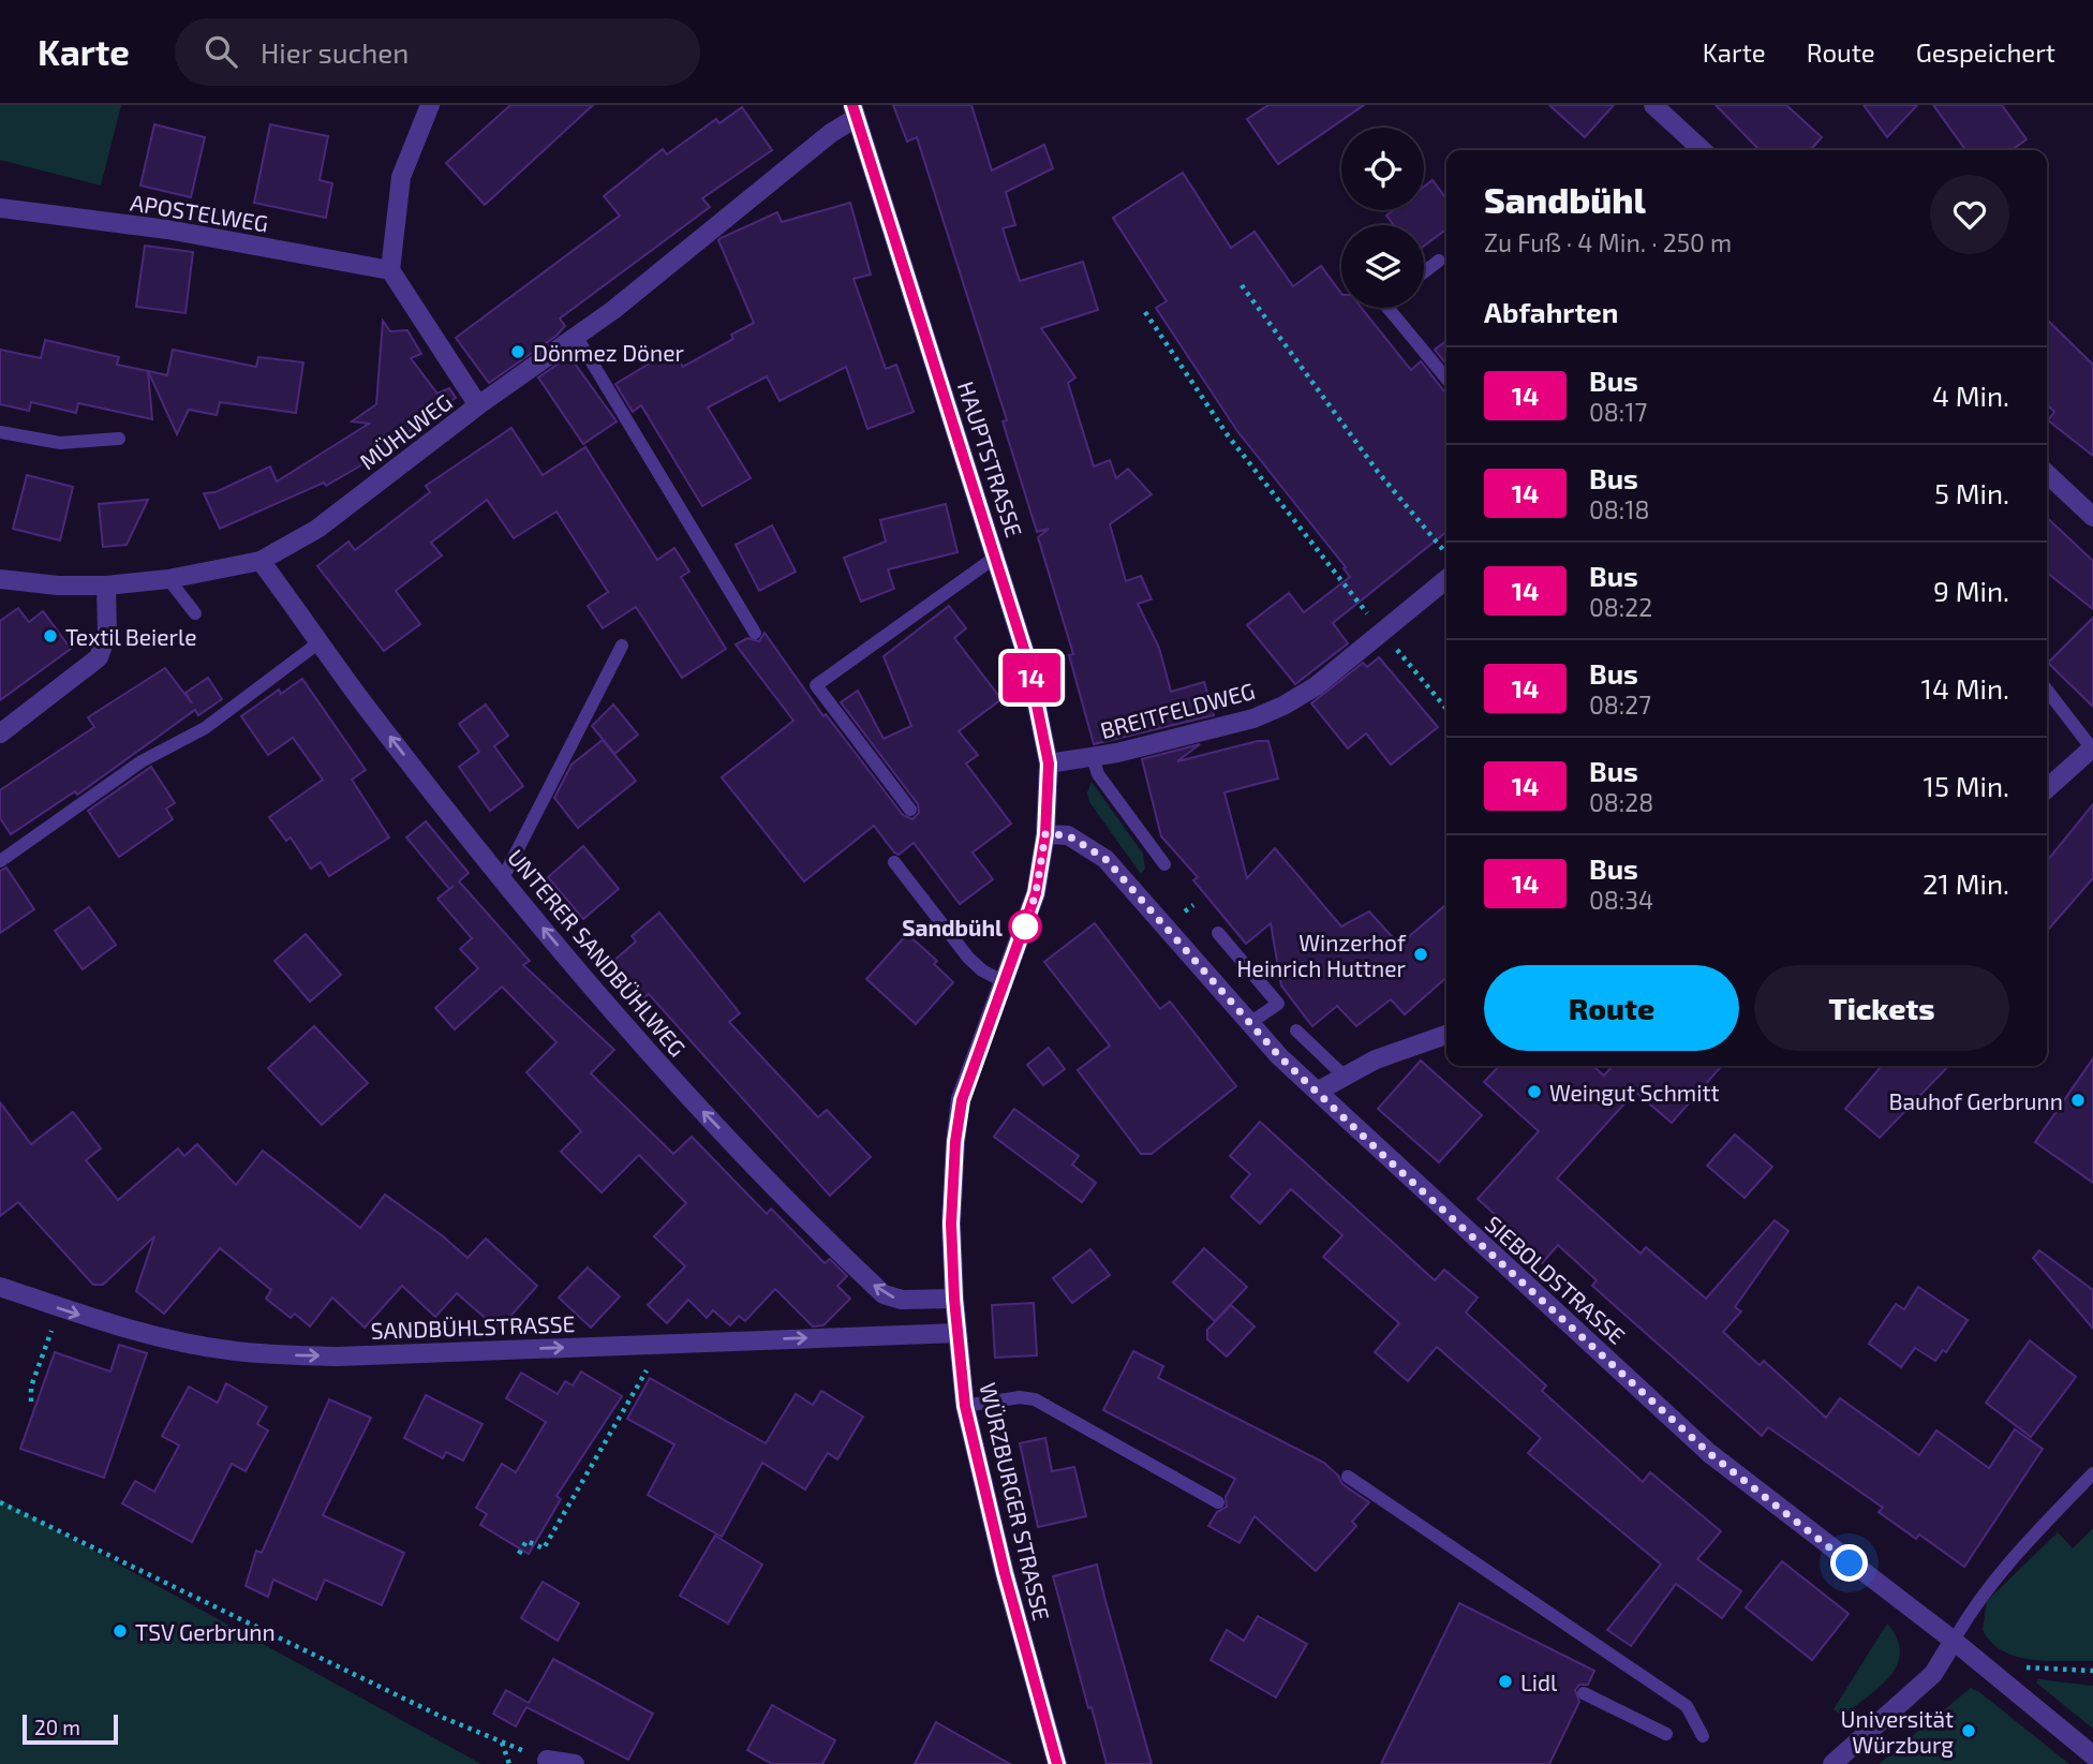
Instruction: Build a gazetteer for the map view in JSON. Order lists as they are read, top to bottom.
{
  "streets": {
    "street": [
      "APOSTELWEG",
      "MÜHLWEG",
      "HAUPTSTRASSE",
      "BREITFELDWEG",
      "UNTERER SANDBÜHLWEG",
      "SIEBOLDSTRASSE",
      "SANDBÜHLSTRASSE",
      "WÜRZBURGER STRASSE"
    ]
  },
  "crossings": [
    ["MÜHLWEG", "HAUPTSTRASSE"],
    ["MÜHLWEG", "UNTERER SANDBÜHLWEG"],
    ["HAUPTSTRASSE", "BREITFELDWEG"],
    ["HAUPTSTRASSE", "SIEBOLDSTRASSE"],
    ["HAUPTSTRASSE", "WÜRZBURGER STRASSE"],
    ["UNTERER SANDBÜHLWEG", "WÜRZBURGER STRASSE"],
    ["SIEBOLDSTRASSE", "WÜRZBURGER STRASSE"],
    ["SANDBÜHLSTRASSE", "WÜRZBURGER STRASSE"]
  ],
  "one_way": ["UNTERER SANDBÜHLWEG", "SANDBÜHLSTRASSE"],
  "places": [
    "Dönmez Döner",
    "Textil Beierle",
    "Sandbühl",
    "Winzerhof Heinrich Huttner",
    "Weingut Schmitt",
    "Bauhof Gerbrunn",
    "TSV Gerbrunn",
    "Lidl",
    "Universität Würzburg"
  ],
  "lines": ["bus line 14"],
  "scale_bar": "20 m",
  "page": {
    "header": "Karte",
    "search": "Hier suchen",
    "nav": ["Karte", "Route", "Gespeichert"],
    "on_map": "14",
    "heading": [
      ["Sandbühl", "Zu Fuß · 4 Min. · 250 m"],
      "Abfahrten"
    ],
    "list": [
      {
        "mark": "14",
        "name": "Bus",
        "note": "08:17",
        "value": "4 Min."
      },
      {
        "mark": "14",
        "name": "Bus",
        "note": "08:18",
        "value": "5 Min."
      },
      {
        "mark": "14",
        "name": "Bus",
        "note": "08:22",
        "value": "9 Min."
      },
      {
        "mark": "14",
        "name": "Bus",
        "note": "08:27",
        "value": "14 Min."
      },
      {
        "mark": "14",
        "name": "Bus",
        "note": "08:28",
        "value": "15 Min."
      },
      {
        "mark": "14",
        "name": "Bus",
        "note": "08:34",
        "value": "21 Min."
      }
    ],
    "buttons": ["Route", "Tickets"],
    "scale": "20 m"
  }
}
